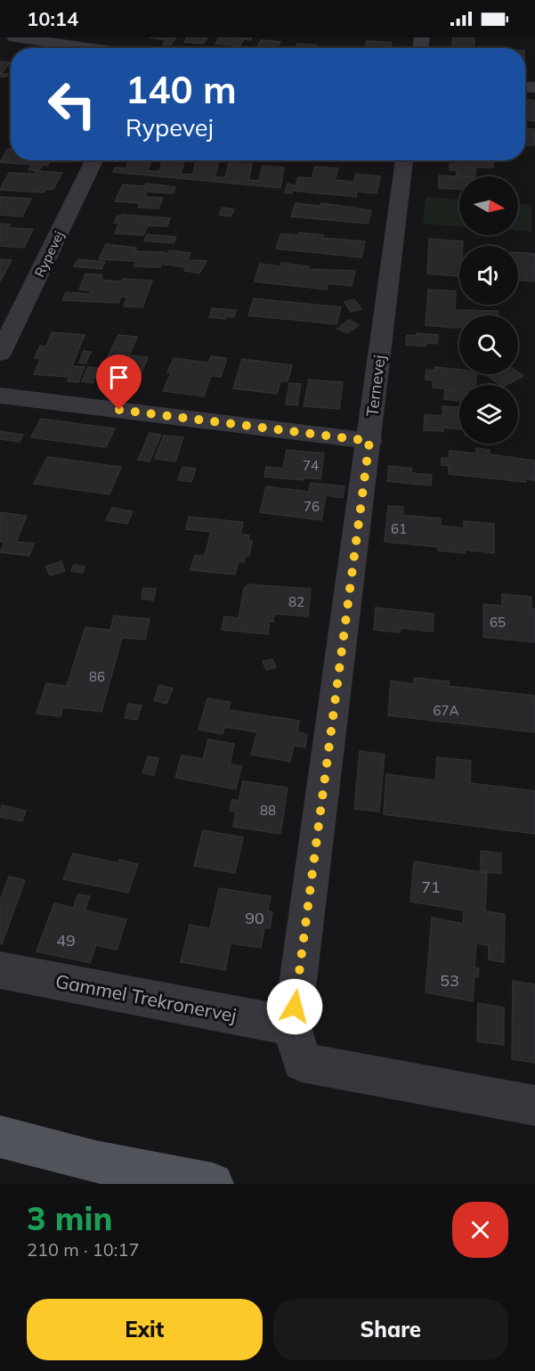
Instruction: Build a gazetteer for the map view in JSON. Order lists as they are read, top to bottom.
{
  "streets": {
    "street": ["Rypevej", "Ternevej", "Gammel Trekronervej"]
  },
  "crossings": [
    ["Ternevej", "Gammel Trekronervej"]
  ],
  "house_numbers": [
    "74",
    "76",
    "61",
    "82",
    "65",
    "86",
    "67A",
    "88",
    "71",
    "90",
    "49",
    "53"
  ],
  "north": "right",
  "page": {
    "status": "10:14",
    "turn": ["140 m", "Rypevej"],
    "heading": ["3 min", "210 m · 10:17"],
    "buttons": ["Exit", "Share"]
  }
}
